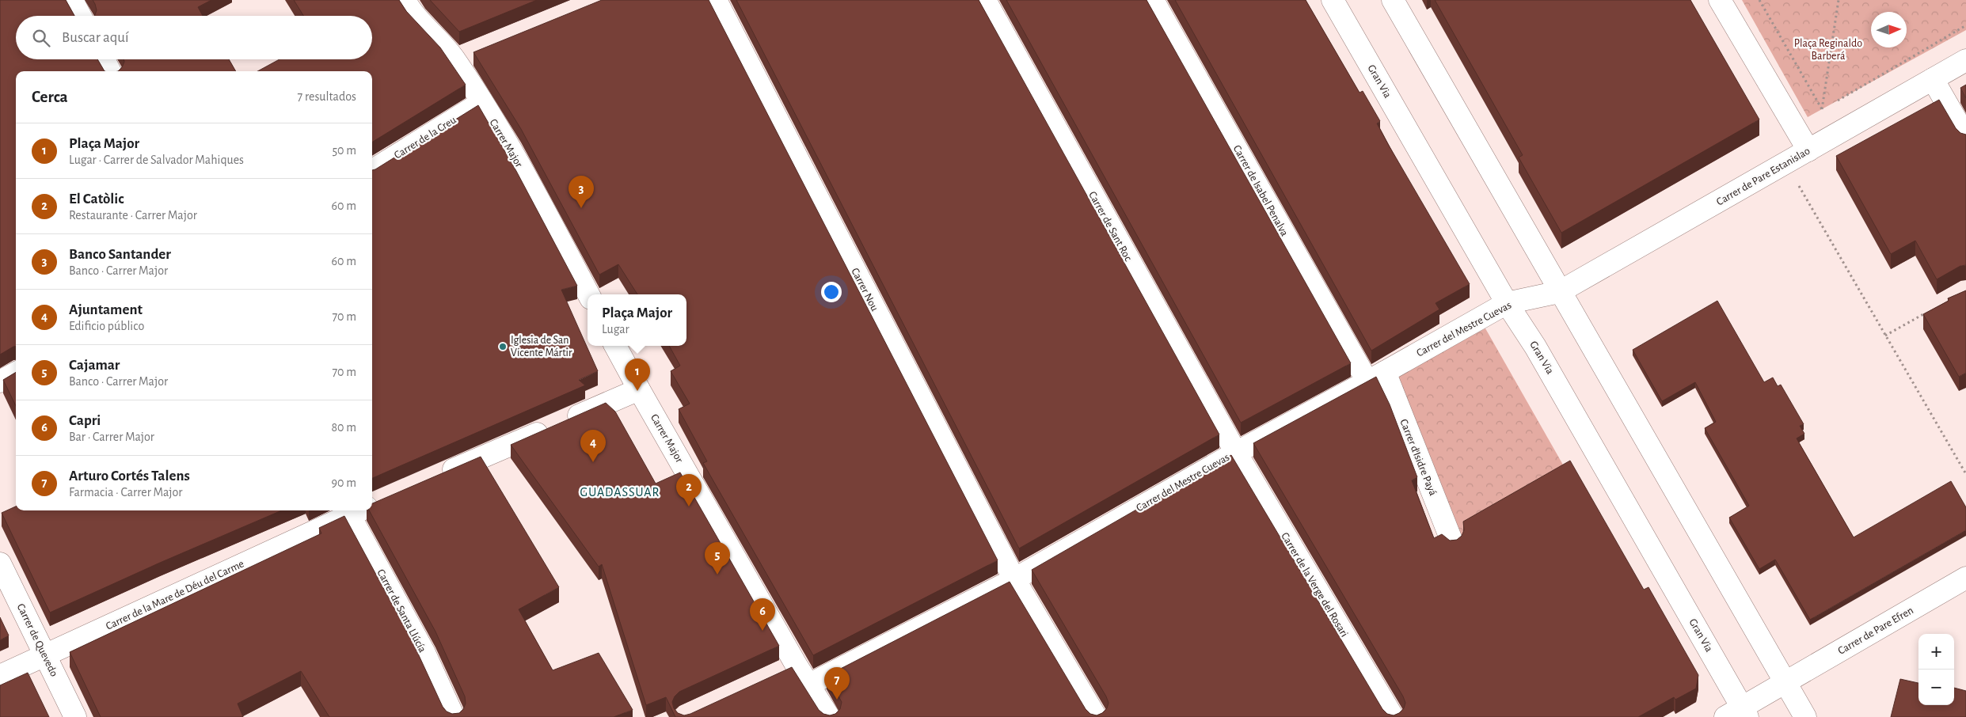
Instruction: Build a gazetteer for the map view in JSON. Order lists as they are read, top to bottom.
{
  "streets": {
    "street": [
      "Gran Via",
      "Carrer de la Creu",
      "Carrer Major",
      "Carrer de Pare Estanislao",
      "Carrer de Isabel Penalva",
      "Carrer de Sant Roc",
      "Carrer Nou",
      "Carrer del Mestre Cuevas",
      "Carrer d'Isidre Payá",
      "Carrer de la Verge del Rosari",
      "Carrer de la Mare de Déu del Carme",
      "Carrer de Santa Llúcía",
      "Carrer de Pare Efren",
      "Carrer de Quevedo"
    ]
  },
  "crossings": [
    ["Gran Via", "Carrer del Mestre Cuevas"],
    ["Gran Via", "Carrer de Pare Efren"],
    ["Carrer de la Creu", "Carrer Major"],
    ["Carrer Major", "Carrer del Mestre Cuevas"],
    ["Carrer de Pare Estanislao", "Carrer del Mestre Cuevas"],
    ["Carrer de Isabel Penalva", "Carrer del Mestre Cuevas"],
    ["Carrer de Isabel Penalva", "Carrer d'Isidre Payá"],
    ["Carrer de Sant Roc", "Carrer del Mestre Cuevas"],
    ["Carrer de Sant Roc", "Carrer de la Verge del Rosari"],
    ["Carrer Nou", "Carrer del Mestre Cuevas"],
    ["Carrer del Mestre Cuevas", "Carrer d'Isidre Payá"],
    ["Carrer del Mestre Cuevas", "Carrer de la Verge del Rosari"],
    ["Carrer de la Mare de Déu del Carme", "Carrer de Quevedo"]
  ],
  "districts": ["GUADASSUAR"],
  "parks": ["Plaça Reginaldo Barberá"],
  "places": ["Iglesia de San Vicente Mártir"],
  "north": "right",
  "page": {
    "search": "Buscar aquí",
    "heading": ["Cerca", "7 resultados"],
    "list": [
      {
        "mark": "1",
        "name": "Plaça Major",
        "note": "Lugar · Carrer de Salvador Mahiques",
        "value": "50 m"
      },
      {
        "mark": "2",
        "name": "El Catòlic",
        "note": "Restaurante · Carrer Major",
        "value": "60 m"
      },
      {
        "mark": "3",
        "name": "Banco Santander",
        "note": "Banco · Carrer Major",
        "value": "60 m"
      },
      {
        "mark": "4",
        "name": "Ajuntament",
        "note": "Edificio público",
        "value": "70 m"
      },
      {
        "mark": "5",
        "name": "Cajamar",
        "note": "Banco · Carrer Major",
        "value": "70 m"
      },
      {
        "mark": "6",
        "name": "Capri",
        "note": "Bar · Carrer Major",
        "value": "80 m"
      },
      {
        "mark": "7",
        "name": "Arturo Cortés Talens",
        "note": "Farmacia · Carrer Major",
        "value": "90 m"
      }
    ],
    "pins": [
      "3",
      "1",
      "4",
      "2",
      "5",
      "6",
      "7"
    ],
    "popup": ["Plaça Major", "Lugar"],
    "map_buttons": ["+", "−"]
  }
}
